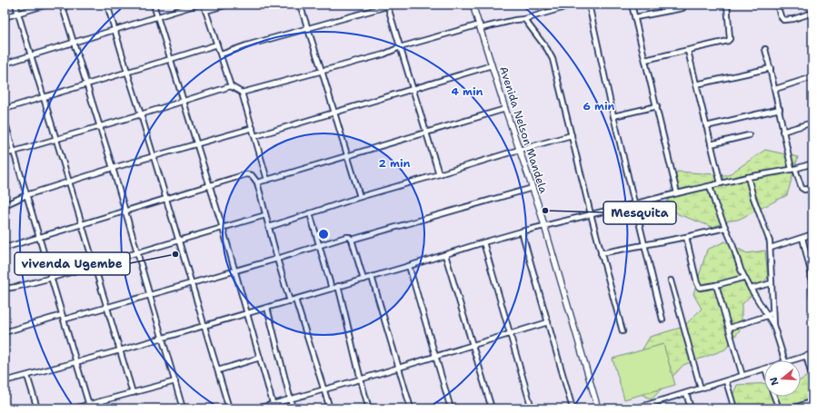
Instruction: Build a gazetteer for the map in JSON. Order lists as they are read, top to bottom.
{
  "streets": {
    "street": ["Avenida Nelson Mandela"]
  },
  "places": ["Mesquita", "vivenda Ugembe"],
  "north": "left",
  "rings": ["4 min", "6 min", "2 min"]
}
